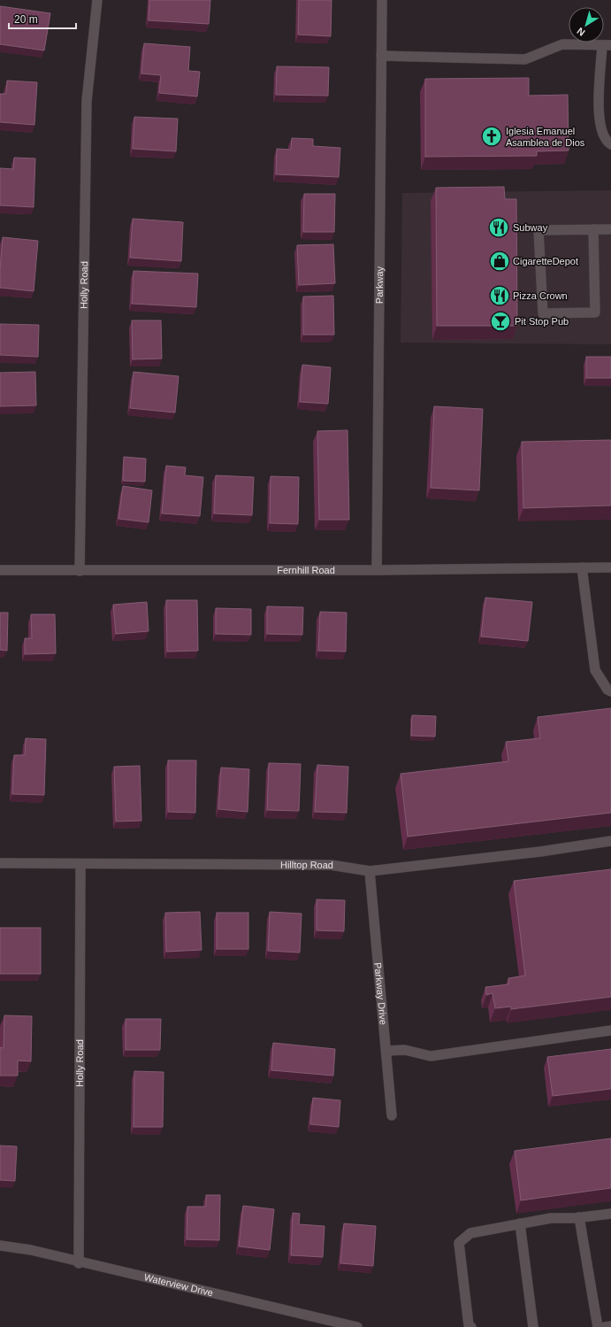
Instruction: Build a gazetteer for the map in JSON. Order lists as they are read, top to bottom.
{
  "streets": {
    "street": [
      "Holly Road",
      "Parkway",
      "Fernhill Road",
      "Hilltop Road",
      "Parkway Drive",
      "Waterview Drive"
    ]
  },
  "crossings": [
    ["Holly Road", "Fernhill Road"],
    ["Holly Road", "Hilltop Road"],
    ["Holly Road", "Waterview Drive"],
    ["Parkway", "Fernhill Road"],
    ["Hilltop Road", "Parkway Drive"]
  ],
  "places": {
    "church": ["Iglesia Emanuel Asamblea de Dios"],
    "restaurant": ["Subway", "Pizza Crown"],
    "shop": ["CigaretteDepot"],
    "bar": ["Pit Stop Pub"]
  },
  "scale_bar": "20 m",
  "north": "bottom left"
}
